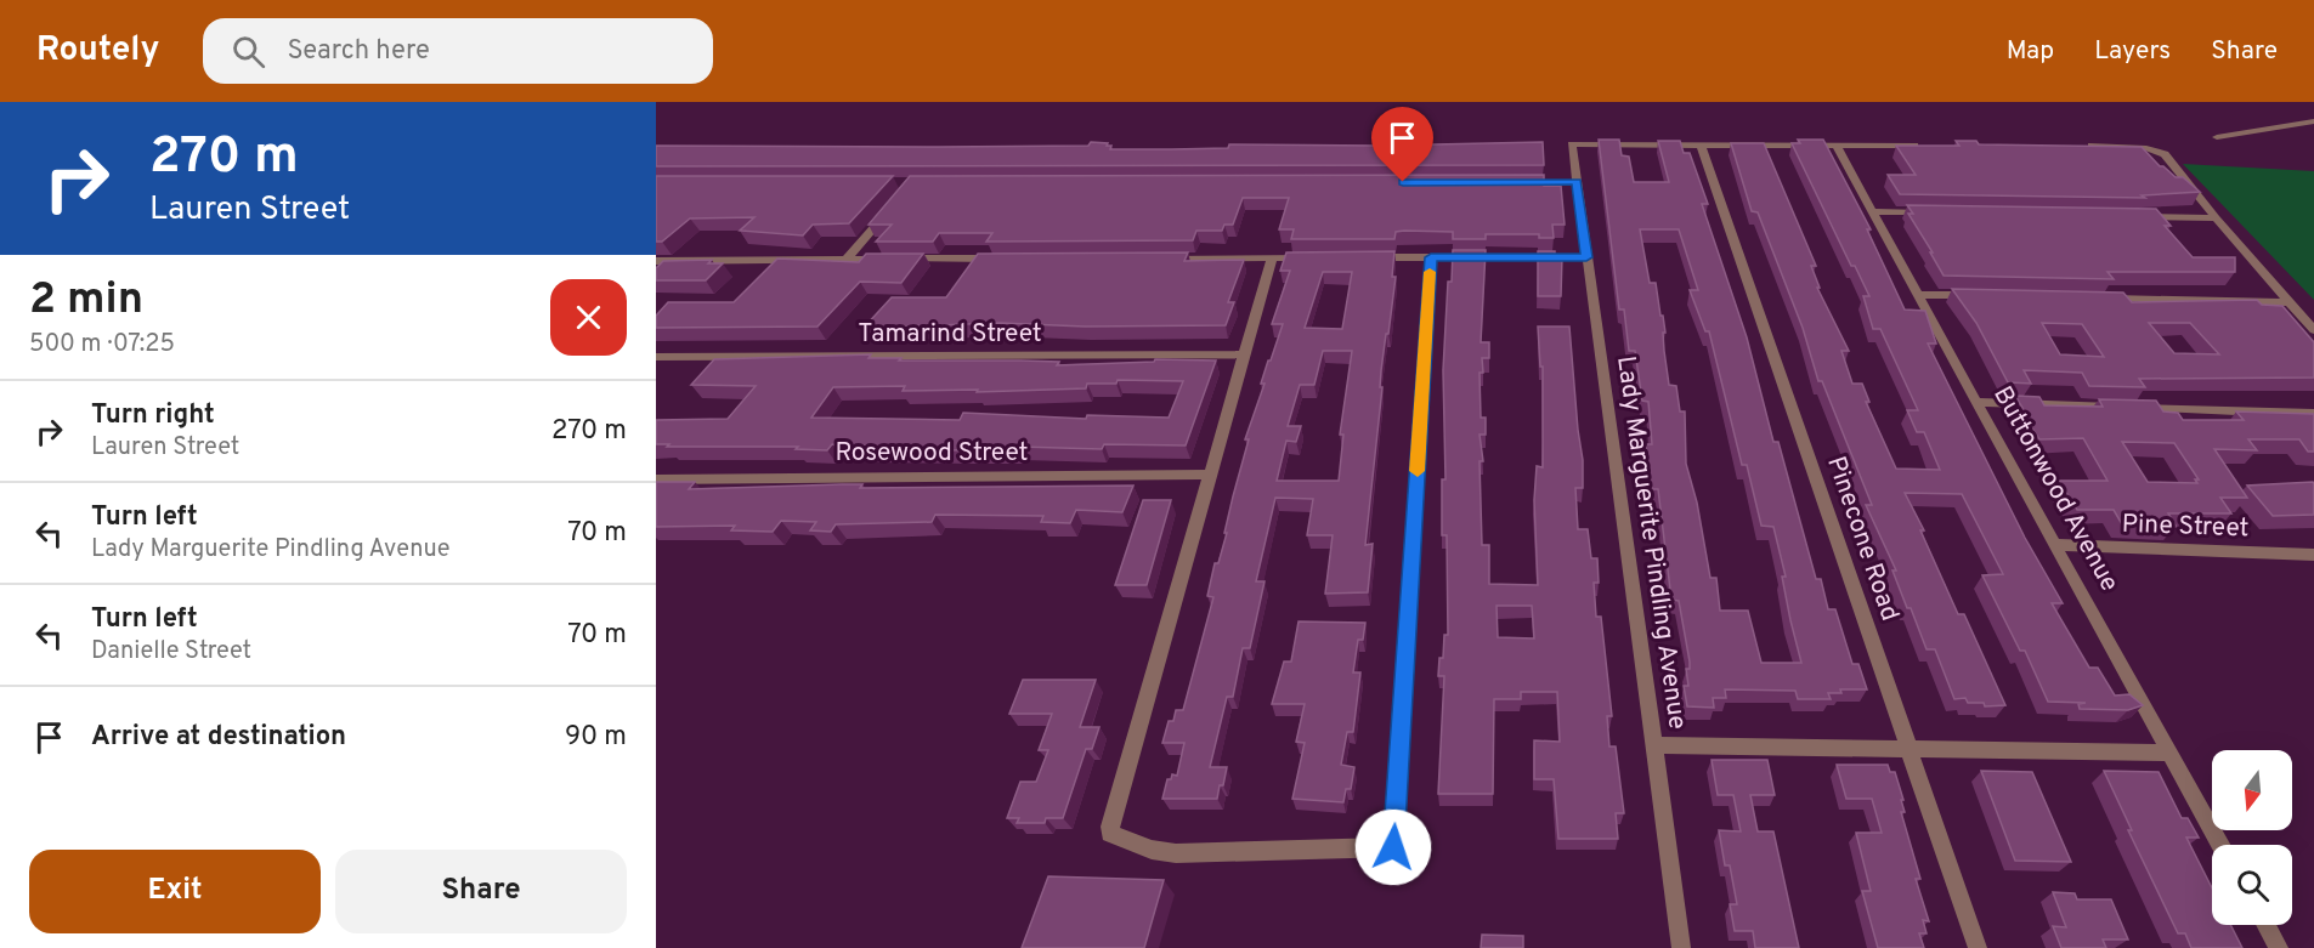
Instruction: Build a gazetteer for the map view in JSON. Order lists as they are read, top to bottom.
{
  "streets": {
    "street": [
      "Tamarind Street",
      "Rosewood Street",
      "Buttonwood Avenue",
      "Pine Street",
      "Pinecone Road",
      "Lady Marguerite Pindling Avenue"
    ]
  },
  "crossings": [
    ["Buttonwood Avenue", "Pine Street"],
    ["Pinecone Road", "Lady Marguerite Pindling Avenue"]
  ],
  "north": "bottom",
  "page": {
    "header": "Routely",
    "search": "Search here",
    "nav": ["Map", "Layers", "Share"],
    "turn": ["270 m", "Lauren Street"],
    "heading": ["2 min", "500 m · 07:25"],
    "list": [
      {
        "name": "Turn right",
        "note": "Lauren Street",
        "value": "270 m"
      },
      {
        "name": "Turn left",
        "note": "Lady Marguerite Pindling Avenue",
        "value": "70 m"
      },
      {
        "name": "Turn left",
        "note": "Danielle Street",
        "value": "70 m"
      },
      {
        "name": "Arrive at destination",
        "value": "90 m"
      }
    ],
    "buttons": ["Exit", "Share"]
  }
}
